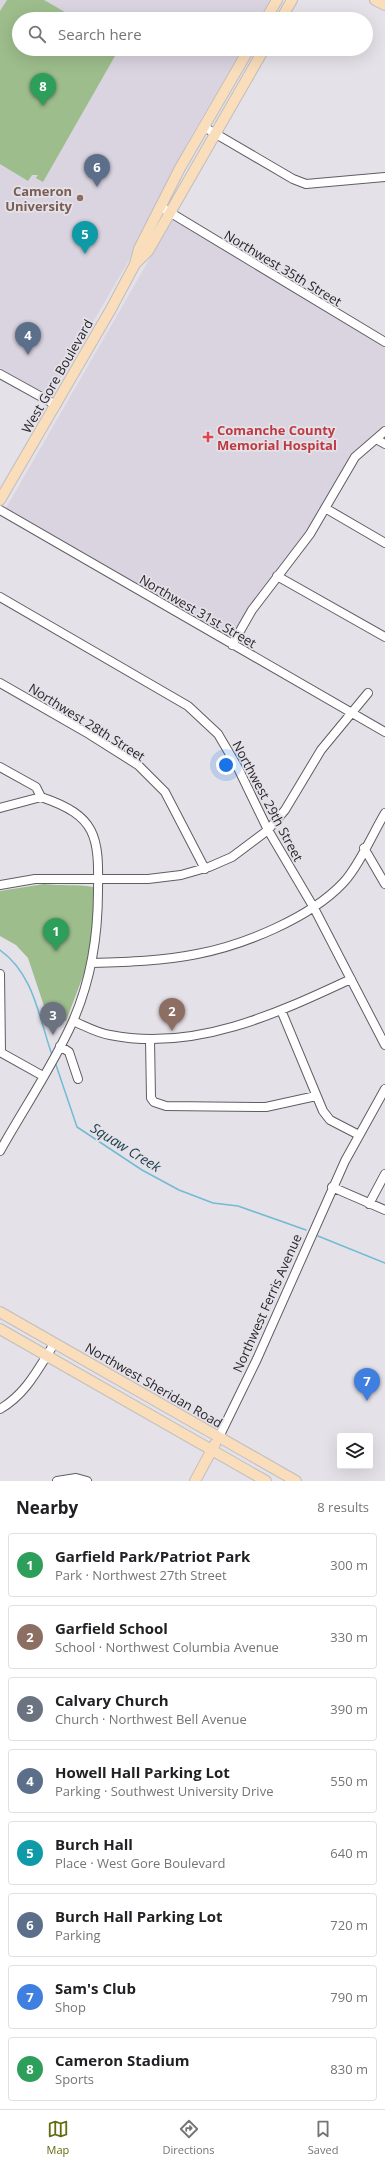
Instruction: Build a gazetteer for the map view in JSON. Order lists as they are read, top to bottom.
{
  "streets": {
    "main road": ["West Gore Boulevard", "Northwest Ferris Avenue", "Northwest Sheridan Road"],
    "street": [
      "Northwest 35th Street",
      "Northwest 31st Street",
      "Northwest 28th Street",
      "Northwest 29th Street"
    ]
  },
  "crossings": [
    ["Northwest 35th Street", "West Gore Boulevard"],
    ["Northwest Ferris Avenue", "Northwest Sheridan Road"]
  ],
  "water": ["Squaw Creek"],
  "places": {
    "other": ["Cameron University"],
    "health": ["Comanche County Memorial Hospital"]
  },
  "page": {
    "search": "Search here",
    "pins": [
      "8",
      "6",
      "5",
      "4",
      "1",
      "2",
      "3",
      "7"
    ],
    "heading": ["Nearby", "8 results"],
    "list": [
      {
        "mark": "1",
        "name": "Garfield Park/Patriot Park",
        "note": "Park · Northwest 27th Street",
        "value": "300 m"
      },
      {
        "mark": "2",
        "name": "Garfield School",
        "note": "School · Northwest Columbia Avenue",
        "value": "330 m"
      },
      {
        "mark": "3",
        "name": "Calvary Church",
        "note": "Church · Northwest Bell Avenue",
        "value": "390 m"
      },
      {
        "mark": "4",
        "name": "Howell Hall Parking Lot",
        "note": "Parking · Southwest University Drive",
        "value": "550 m"
      },
      {
        "mark": "5",
        "name": "Burch Hall",
        "note": "Place · West Gore Boulevard",
        "value": "640 m"
      },
      {
        "mark": "6",
        "name": "Burch Hall Parking Lot",
        "note": "Parking",
        "value": "720 m"
      },
      {
        "mark": "7",
        "name": "Sam's Club",
        "note": "Shop",
        "value": "790 m"
      },
      {
        "mark": "8",
        "name": "Cameron Stadium",
        "note": "Sports",
        "value": "830 m"
      }
    ],
    "nav": ["Map", "Directions", "Saved"]
  }
}
